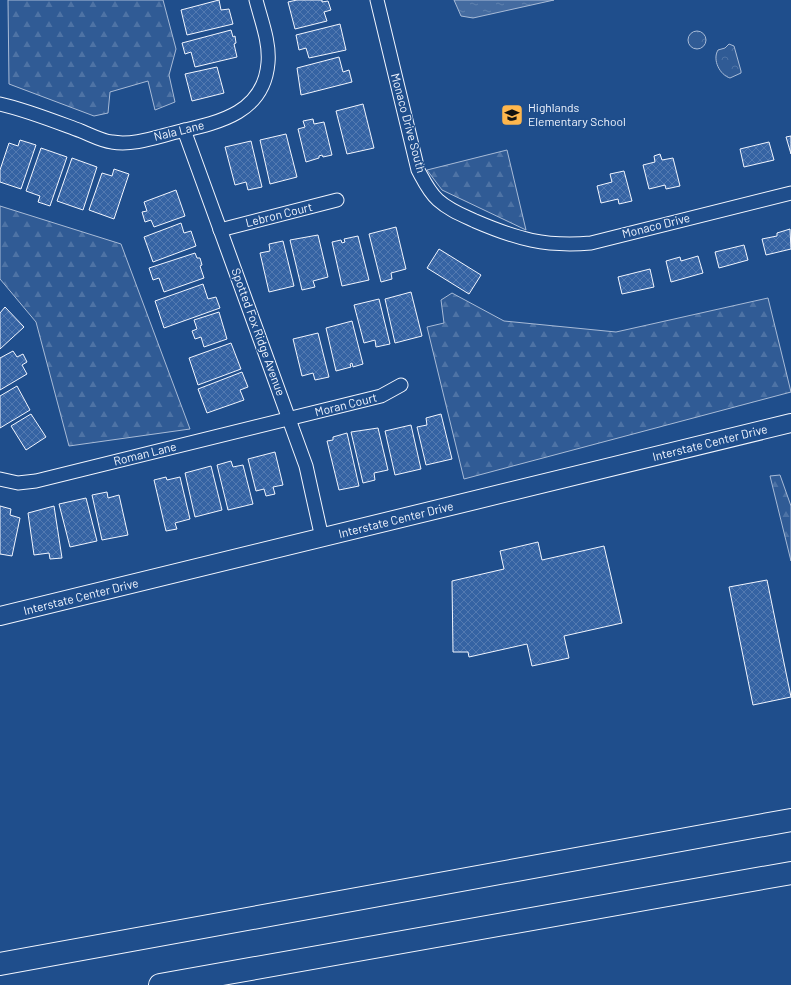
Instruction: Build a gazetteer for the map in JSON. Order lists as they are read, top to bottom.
{
  "streets": {
    "street": [
      "Monaco Drive South",
      "Nala Lane",
      "Lebron Court",
      "Monaco Drive",
      "Spotted Fox Ridge Avenue",
      "Moran Court",
      "Interstate Center Drive",
      "Roman Lane"
    ]
  },
  "crossings": [
    ["Monaco Drive South", "Monaco Drive"],
    ["Nala Lane", "Spotted Fox Ridge Avenue"],
    ["Lebron Court", "Spotted Fox Ridge Avenue"],
    ["Spotted Fox Ridge Avenue", "Moran Court"],
    ["Spotted Fox Ridge Avenue", "Interstate Center Drive"],
    ["Spotted Fox Ridge Avenue", "Roman Lane"],
    ["Moran Court", "Roman Lane"]
  ],
  "places": {
    "school or university": ["Highlands Elementary School"]
  }
}
